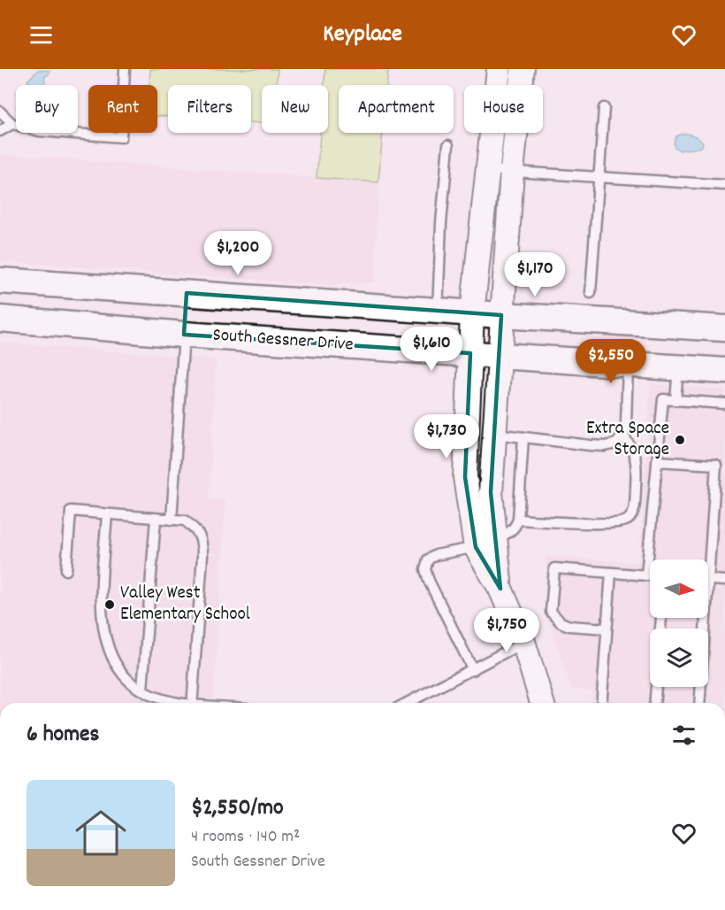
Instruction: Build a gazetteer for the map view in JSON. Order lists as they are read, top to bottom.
{
  "streets": {
    "main road": ["South Gessner Drive"]
  },
  "places": ["Extra Space Storage", "Valley West Elementary School"],
  "north": "right",
  "page": {
    "header": "Keyplace",
    "chip": [
      "Buy",
      "Rent",
      "Filters",
      "New",
      "Apartment",
      "House"
    ],
    "price": [
      "$1,200",
      "$1,170",
      "$1,610",
      "$2,550",
      "$1,730",
      "$1,750"
    ],
    "heading": "6 homes",
    "list": [
      {
        "name": "$2,550/mo",
        "note": "4 rooms · 140 m² · South Gessner Drive"
      }
    ]
  }
}
